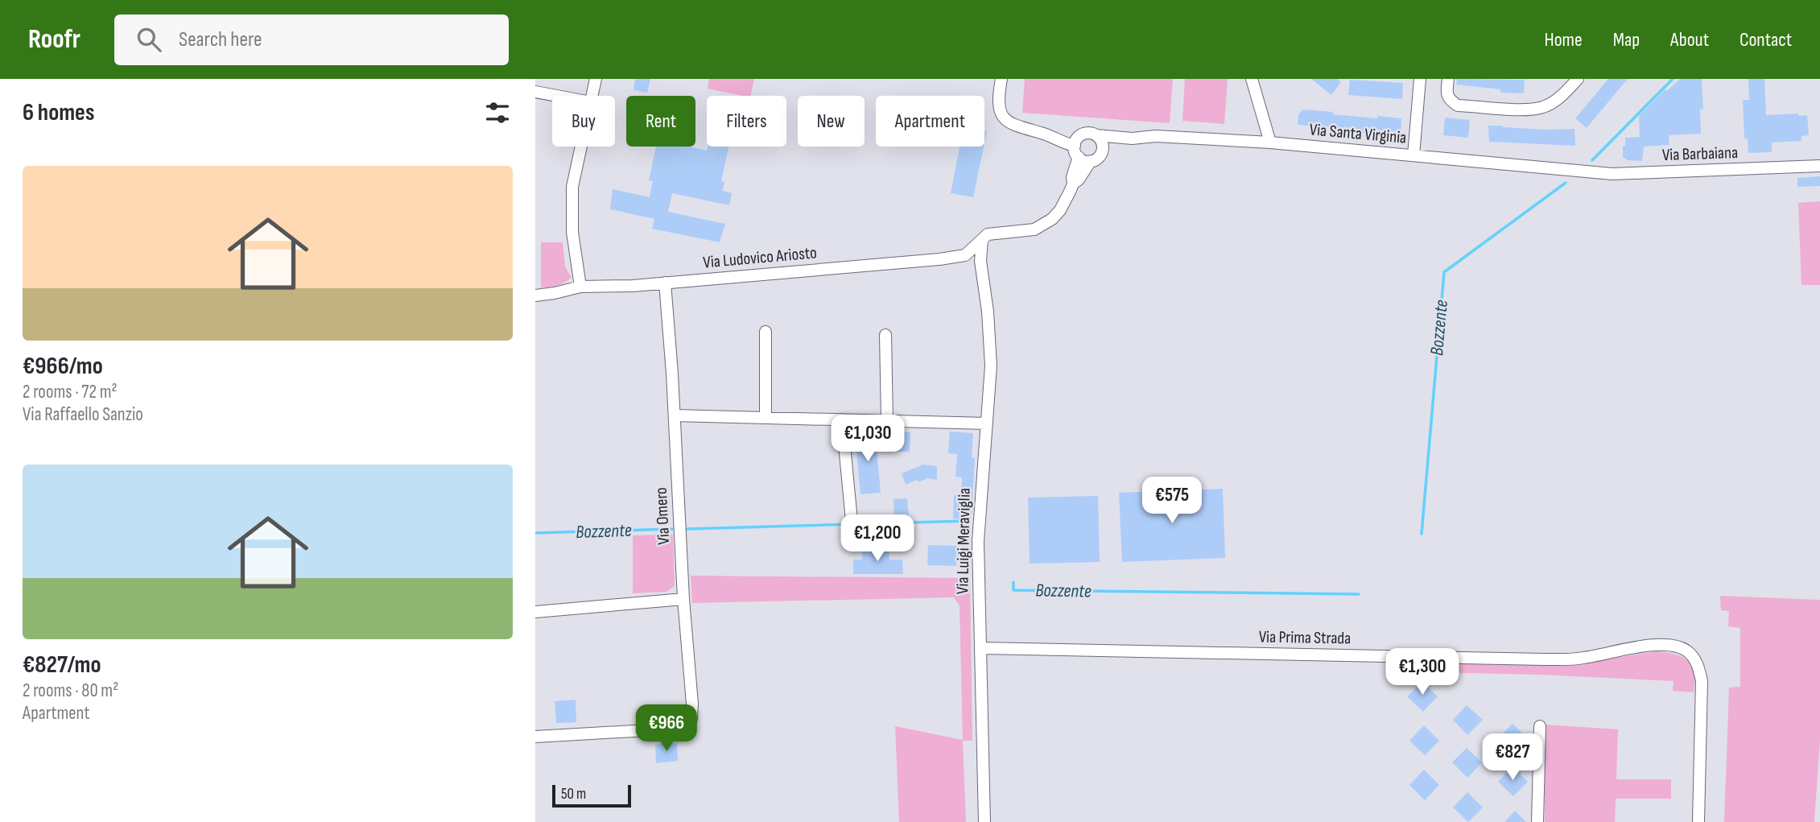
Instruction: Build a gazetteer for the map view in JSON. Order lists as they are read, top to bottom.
{
  "streets": {
    "street": [
      "Via Santa Virginia",
      "Via Barbaiana",
      "Via Ludovico Ariosto",
      "Via Omero",
      "Via Luigi Meraviglia",
      "Via Prima Strada"
    ]
  },
  "crossings": [
    ["Via Santa Virginia", "Via Barbaiana"],
    ["Via Ludovico Ariosto", "Via Omero"],
    ["Via Luigi Meraviglia", "Via Prima Strada"]
  ],
  "water": ["Bozzente"],
  "scale_bar": "50 m",
  "page": {
    "header": "Roofr",
    "search": "Search here",
    "nav": [
      "Home",
      "Map",
      "About",
      "Contact"
    ],
    "heading": "6 homes",
    "chip": [
      "Buy",
      "Rent",
      "Filters",
      "New",
      "Apartment"
    ],
    "list": [
      {
        "name": "€966/mo",
        "note": "2 rooms · 72 m² · Via Raffaello Sanzio"
      },
      {
        "name": "€827/mo",
        "note": "2 rooms · 80 m² · Apartment"
      }
    ],
    "price": [
      "€1,030",
      "€575",
      "€1,200",
      "€1,300",
      "€966",
      "€827"
    ],
    "scale": "50 m"
  }
}
